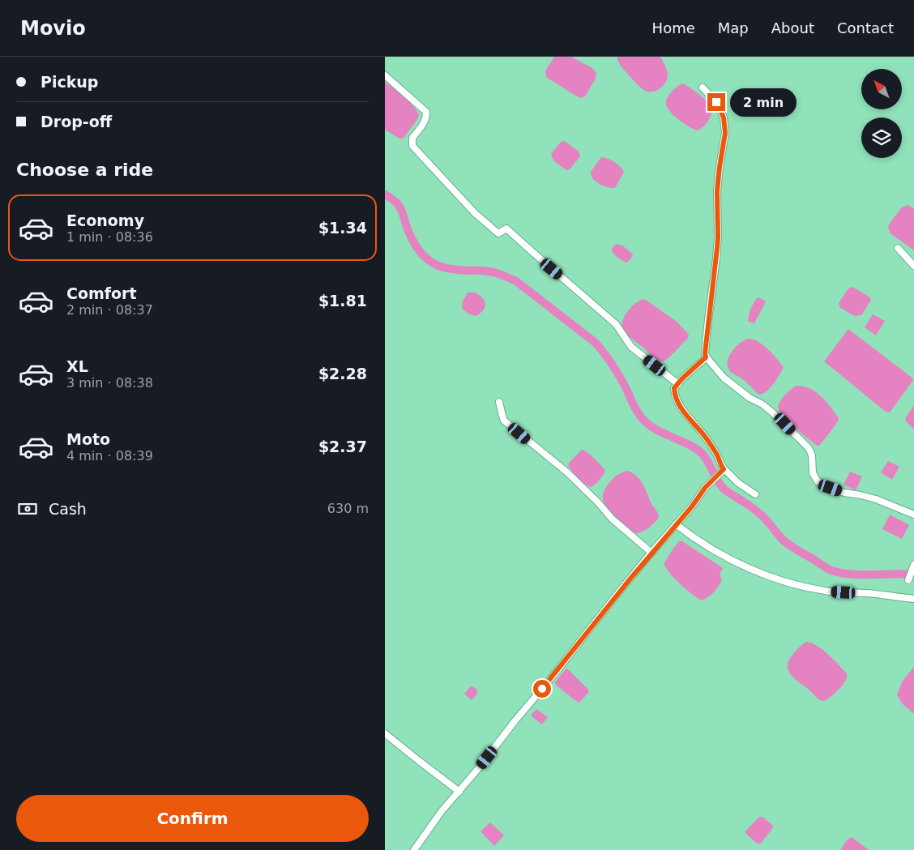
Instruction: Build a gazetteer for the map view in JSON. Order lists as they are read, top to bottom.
{
  "north": "top left",
  "page": {
    "header": "Movio",
    "nav": [
      "Home",
      "Map",
      "About",
      "Contact"
    ],
    "banner": ["Pickup", "Drop-off"],
    "bubble": "2 min",
    "heading": "Choose a ride",
    "list": [
      {
        "name": "Economy",
        "note": "1 min · 08:36",
        "value": "$1.34"
      },
      {
        "name": "Comfort",
        "note": "2 min · 08:37",
        "value": "$1.81"
      },
      {
        "name": "XL",
        "note": "3 min · 08:38",
        "value": "$2.28"
      },
      {
        "name": "Moto",
        "note": "4 min · 08:39",
        "value": "$2.37"
      }
    ],
    "pay": ["Cash", "630 m"],
    "buttons": "Confirm"
  }
}
